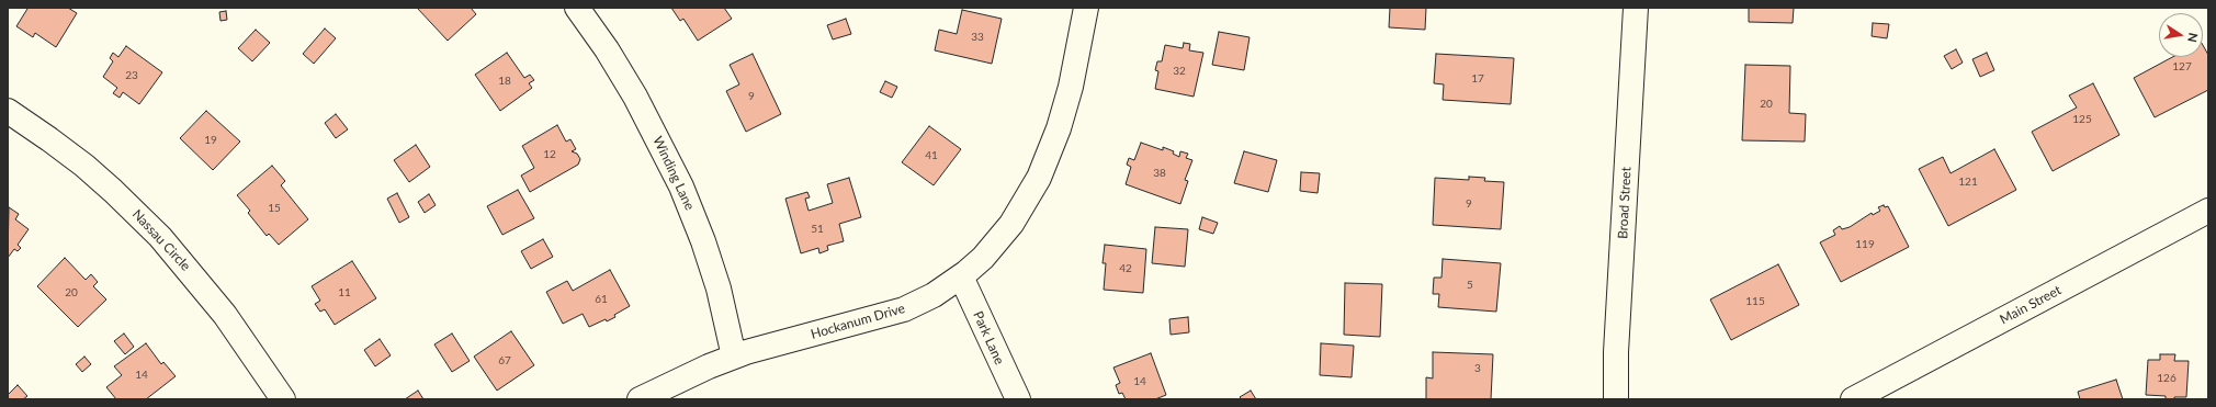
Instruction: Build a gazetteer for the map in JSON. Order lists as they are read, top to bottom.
{
  "streets": {
    "street": [
      "Winding Lane",
      "Broad Street",
      "Nassau Circle",
      "Main Street",
      "Hockanum Drive",
      "Park Lane"
    ]
  },
  "crossings": [
    ["Winding Lane", "Hockanum Drive"],
    ["Hockanum Drive", "Park Lane"]
  ],
  "house_numbers": [
    "33",
    "127",
    "32",
    "23",
    "17",
    "18",
    "9",
    "20",
    "125",
    "19",
    "12",
    "41",
    "38",
    "121",
    "9",
    "15",
    "51",
    "119",
    "42",
    "5",
    "20",
    "11",
    "61",
    "115",
    "67",
    "3",
    "14",
    "126",
    "14"
  ],
  "north": "right"
}
